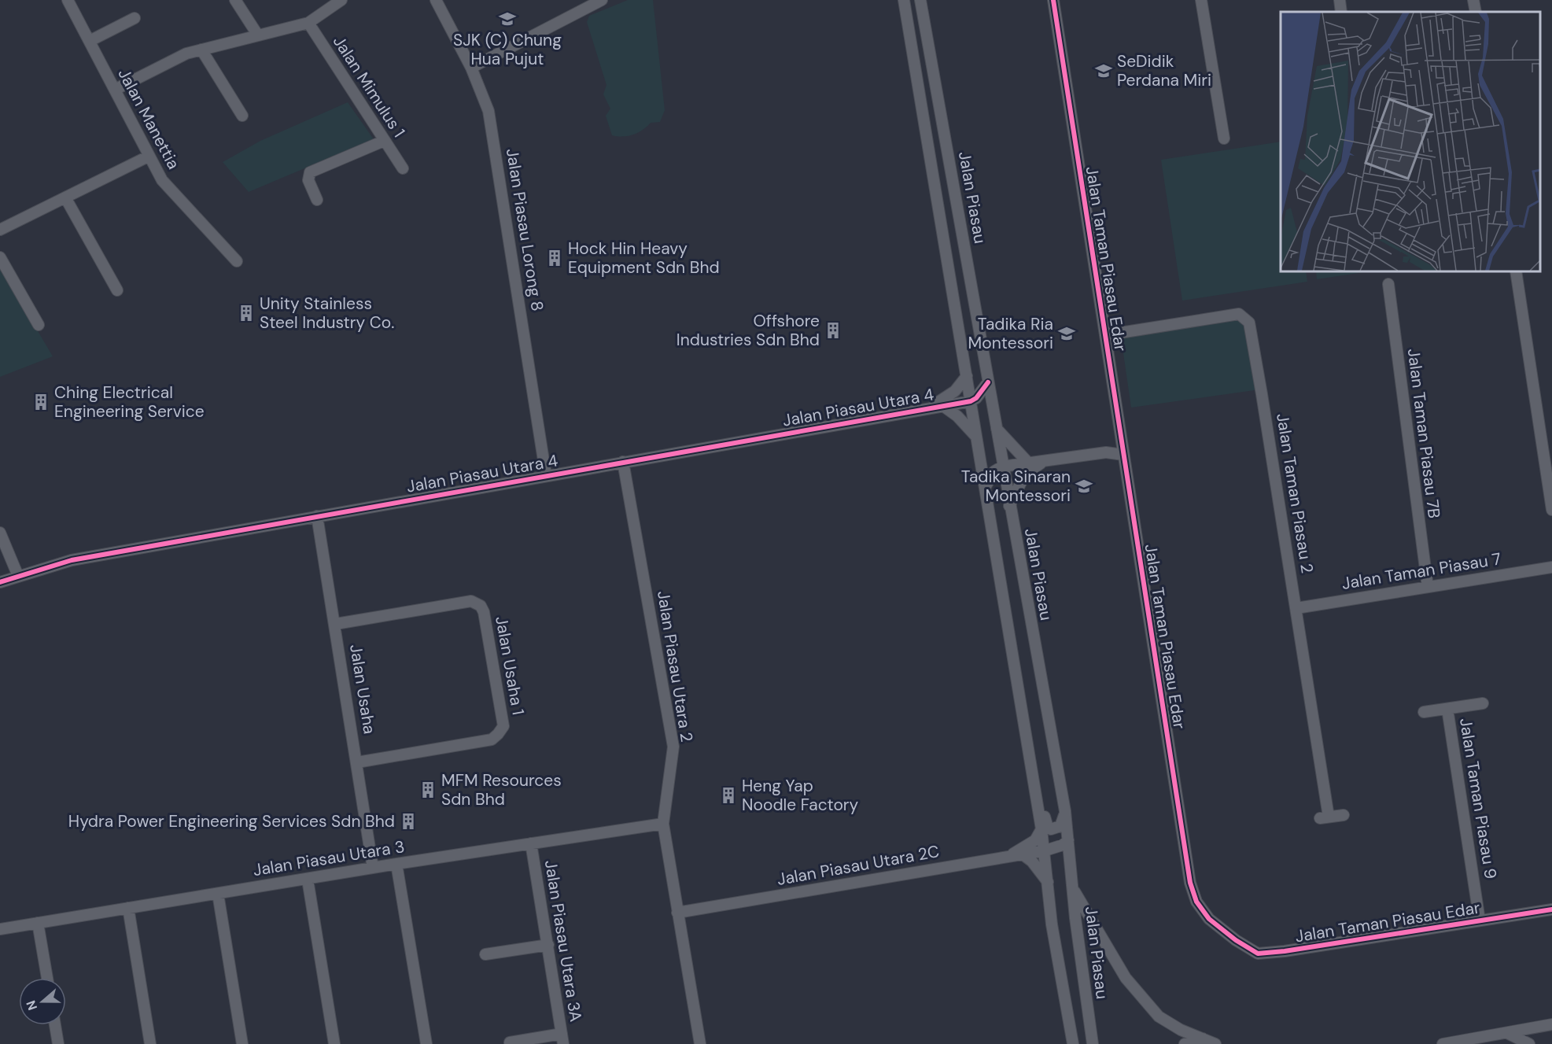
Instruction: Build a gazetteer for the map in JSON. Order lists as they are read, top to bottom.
{
  "streets": {
    "street": [
      "Jalan Mimulus 1",
      "Jalan Manettia",
      "Jalan Piasau",
      "Jalan Piasau Lorong 8",
      "Jalan Taman Piasau Edar",
      "Jalan Piasau Utara 4",
      "Jalan Taman Piasau 7B",
      "Jalan Taman Piasau 2",
      "Jalan Taman Piasau 7",
      "Jalan Usaha 1",
      "Jalan Piasau Utara 2",
      "Jalan Usaha",
      "Jalan Taman Piasau 9",
      "Jalan Piasau Utara 3",
      "Jalan Piasau Utara 2C",
      "Jalan Piasau Utara 3A"
    ]
  },
  "crossings": [
    ["Jalan Piasau", "Jalan Piasau Utara 4"],
    ["Jalan Piasau", "Jalan Piasau Utara 2C"],
    ["Jalan Piasau Lorong 8", "Jalan Piasau Utara 4"],
    ["Jalan Taman Piasau Edar", "Jalan Taman Piasau 2"],
    ["Jalan Taman Piasau Edar", "Jalan Taman Piasau 9"],
    ["Jalan Piasau Utara 4", "Jalan Piasau Utara 2"],
    ["Jalan Piasau Utara 4", "Jalan Usaha"],
    ["Jalan Taman Piasau 7B", "Jalan Taman Piasau 7"],
    ["Jalan Taman Piasau 2", "Jalan Taman Piasau 7"],
    ["Jalan Usaha 1", "Jalan Usaha"],
    ["Jalan Piasau Utara 2", "Jalan Piasau Utara 3"],
    ["Jalan Piasau Utara 2", "Jalan Piasau Utara 2C"],
    ["Jalan Usaha", "Jalan Piasau Utara 3"],
    ["Jalan Piasau Utara 3", "Jalan Piasau Utara 3A"]
  ],
  "places": {
    "school or university": [
      "SJK (C) Chung Hua Pujut",
      "SeDidik Perdana Miri",
      "Tadika Ria Montessori",
      "Tadika Sinaran Montessori"
    ],
    "building": [
      "Hock Hin Heavy Equipment Sdn Bhd",
      "Unity Stainless Steel Industry Co.",
      "Offshore Industries Sdn Bhd",
      "Ching Electrical Engineering Service",
      "MFM Resources Sdn Bhd",
      "Heng Yap Noodle Factory",
      "Hydra Power Engineering Services Sdn Bhd"
    ]
  },
  "north": "left"
}
